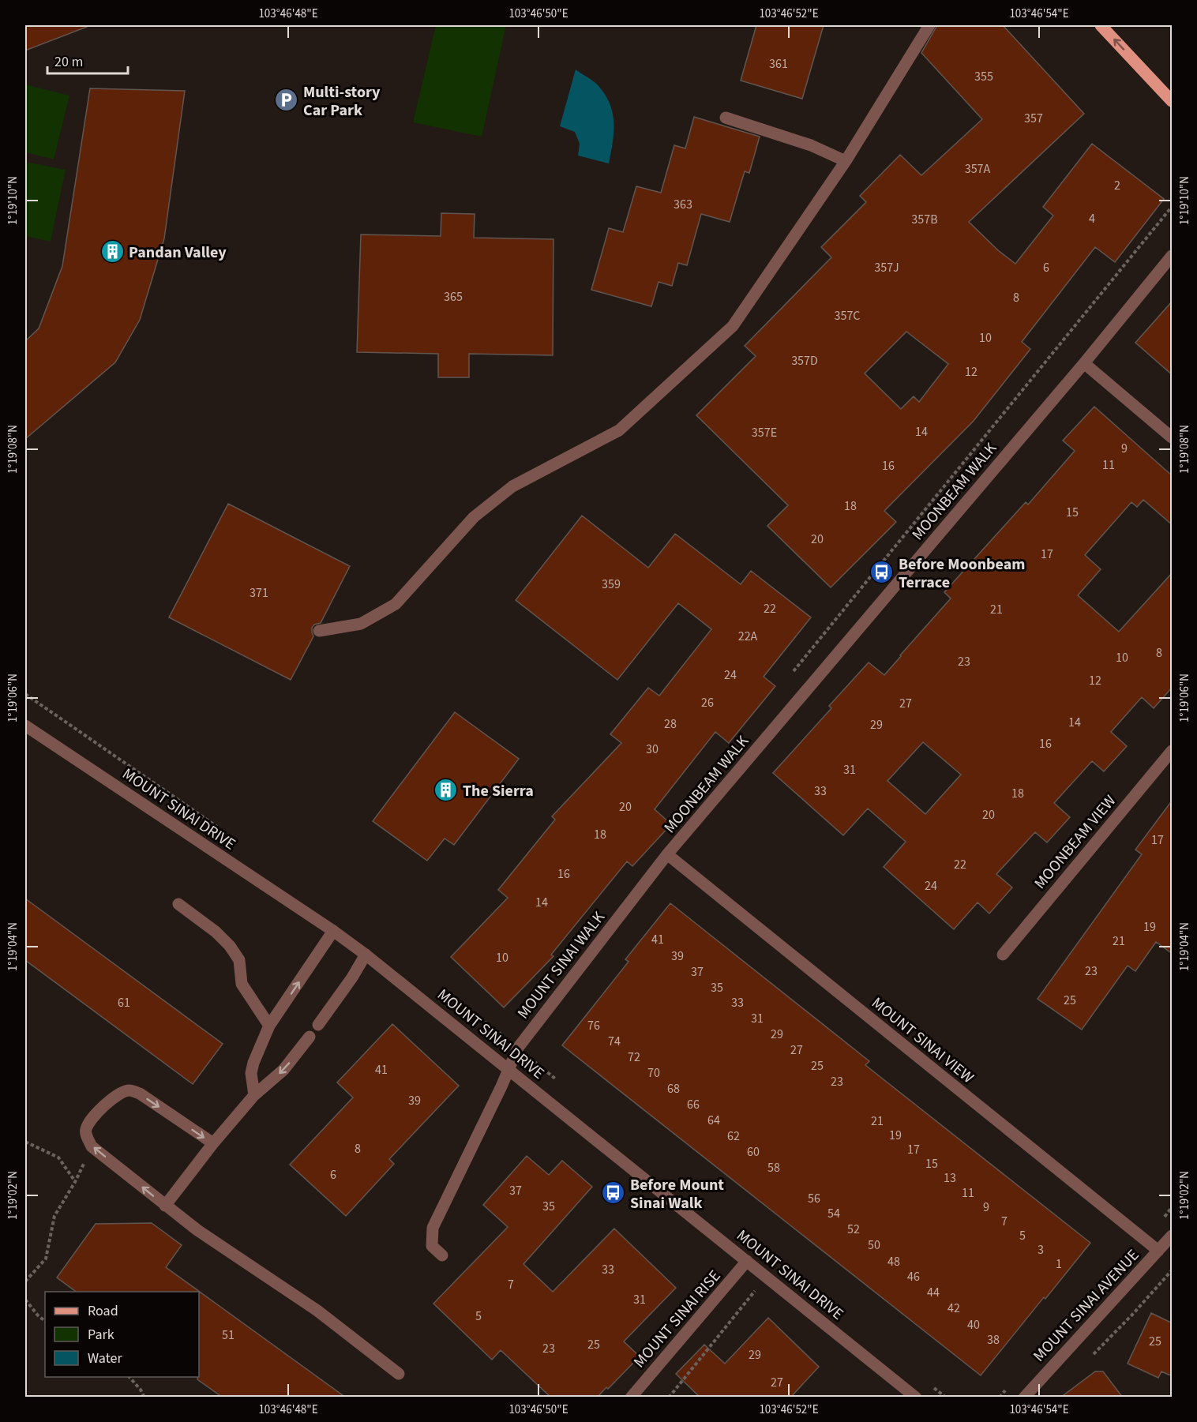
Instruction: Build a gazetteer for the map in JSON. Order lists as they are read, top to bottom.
{
  "streets": {
    "street": [
      "MOONBEAM WALK",
      "MOUNT SINAI DRIVE",
      "MOONBEAM VIEW",
      "MOUNT SINAI WALK",
      "MOUNT SINAI VIEW",
      "MOUNT SINAI AVENUE",
      "MOUNT SINAI RISE"
    ]
  },
  "crossings": [
    ["MOONBEAM WALK", "MOUNT SINAI WALK"],
    ["MOONBEAM WALK", "MOUNT SINAI VIEW"],
    ["MOUNT SINAI DRIVE", "MOUNT SINAI WALK"],
    ["MOUNT SINAI DRIVE", "MOUNT SINAI RISE"],
    ["MOUNT SINAI WALK", "MOUNT SINAI VIEW"],
    ["MOUNT SINAI VIEW", "MOUNT SINAI AVENUE"]
  ],
  "places": {
    "parking": ["Multi-story Car Park"],
    "building": ["Pandan Valley", "The Sierra"],
    "bus stop": ["Before Moonbeam Terrace", "Before Mount Sinai Walk"]
  },
  "house_numbers": [
    "361",
    "355",
    "357",
    "357A",
    "2",
    "363",
    "4",
    "357B",
    "357J",
    "6",
    "365",
    "8",
    "357C",
    "10",
    "357D",
    "12",
    "14",
    "357E",
    "9",
    "11",
    "16",
    "18",
    "15",
    "20",
    "17",
    "359",
    "371",
    "22",
    "21",
    "22A",
    "8",
    "10",
    "23",
    "24",
    "12",
    "26",
    "27",
    "14",
    "28",
    "29",
    "16",
    "30",
    "31",
    "33",
    "18",
    "20",
    "20",
    "18",
    "17",
    "22",
    "16",
    "24",
    "14",
    "19",
    "41",
    "21",
    "39",
    "10",
    "23",
    "37",
    "35",
    "25",
    "61",
    "33",
    "31",
    "76",
    "29",
    "74",
    "27",
    "72",
    "25",
    "41",
    "70",
    "23",
    "68",
    "39",
    "66",
    "64",
    "21",
    "19",
    "62",
    "8",
    "17",
    "60",
    "15",
    "58",
    "6",
    "13",
    "37",
    "11",
    "56",
    "35",
    "9",
    "54",
    "7",
    "52",
    "5",
    "50",
    "3",
    "48",
    "1",
    "33",
    "46",
    "7",
    "44",
    "31",
    "42",
    "5",
    "40",
    "51",
    "38",
    "25",
    "25",
    "23",
    "29",
    "27"
  ],
  "legend": ["Road", "Park", "Water"],
  "scale_bar": "20 m",
  "coordinates": [
    "103°46'48\"E",
    "103°46'50\"E",
    "103°46'52\"E",
    "103°46'54\"E",
    "1°19'10\"N",
    "1°19'08\"N",
    "1°19'06\"N",
    "1°19'04\"N",
    "1°19'02\"N"
  ]
}
